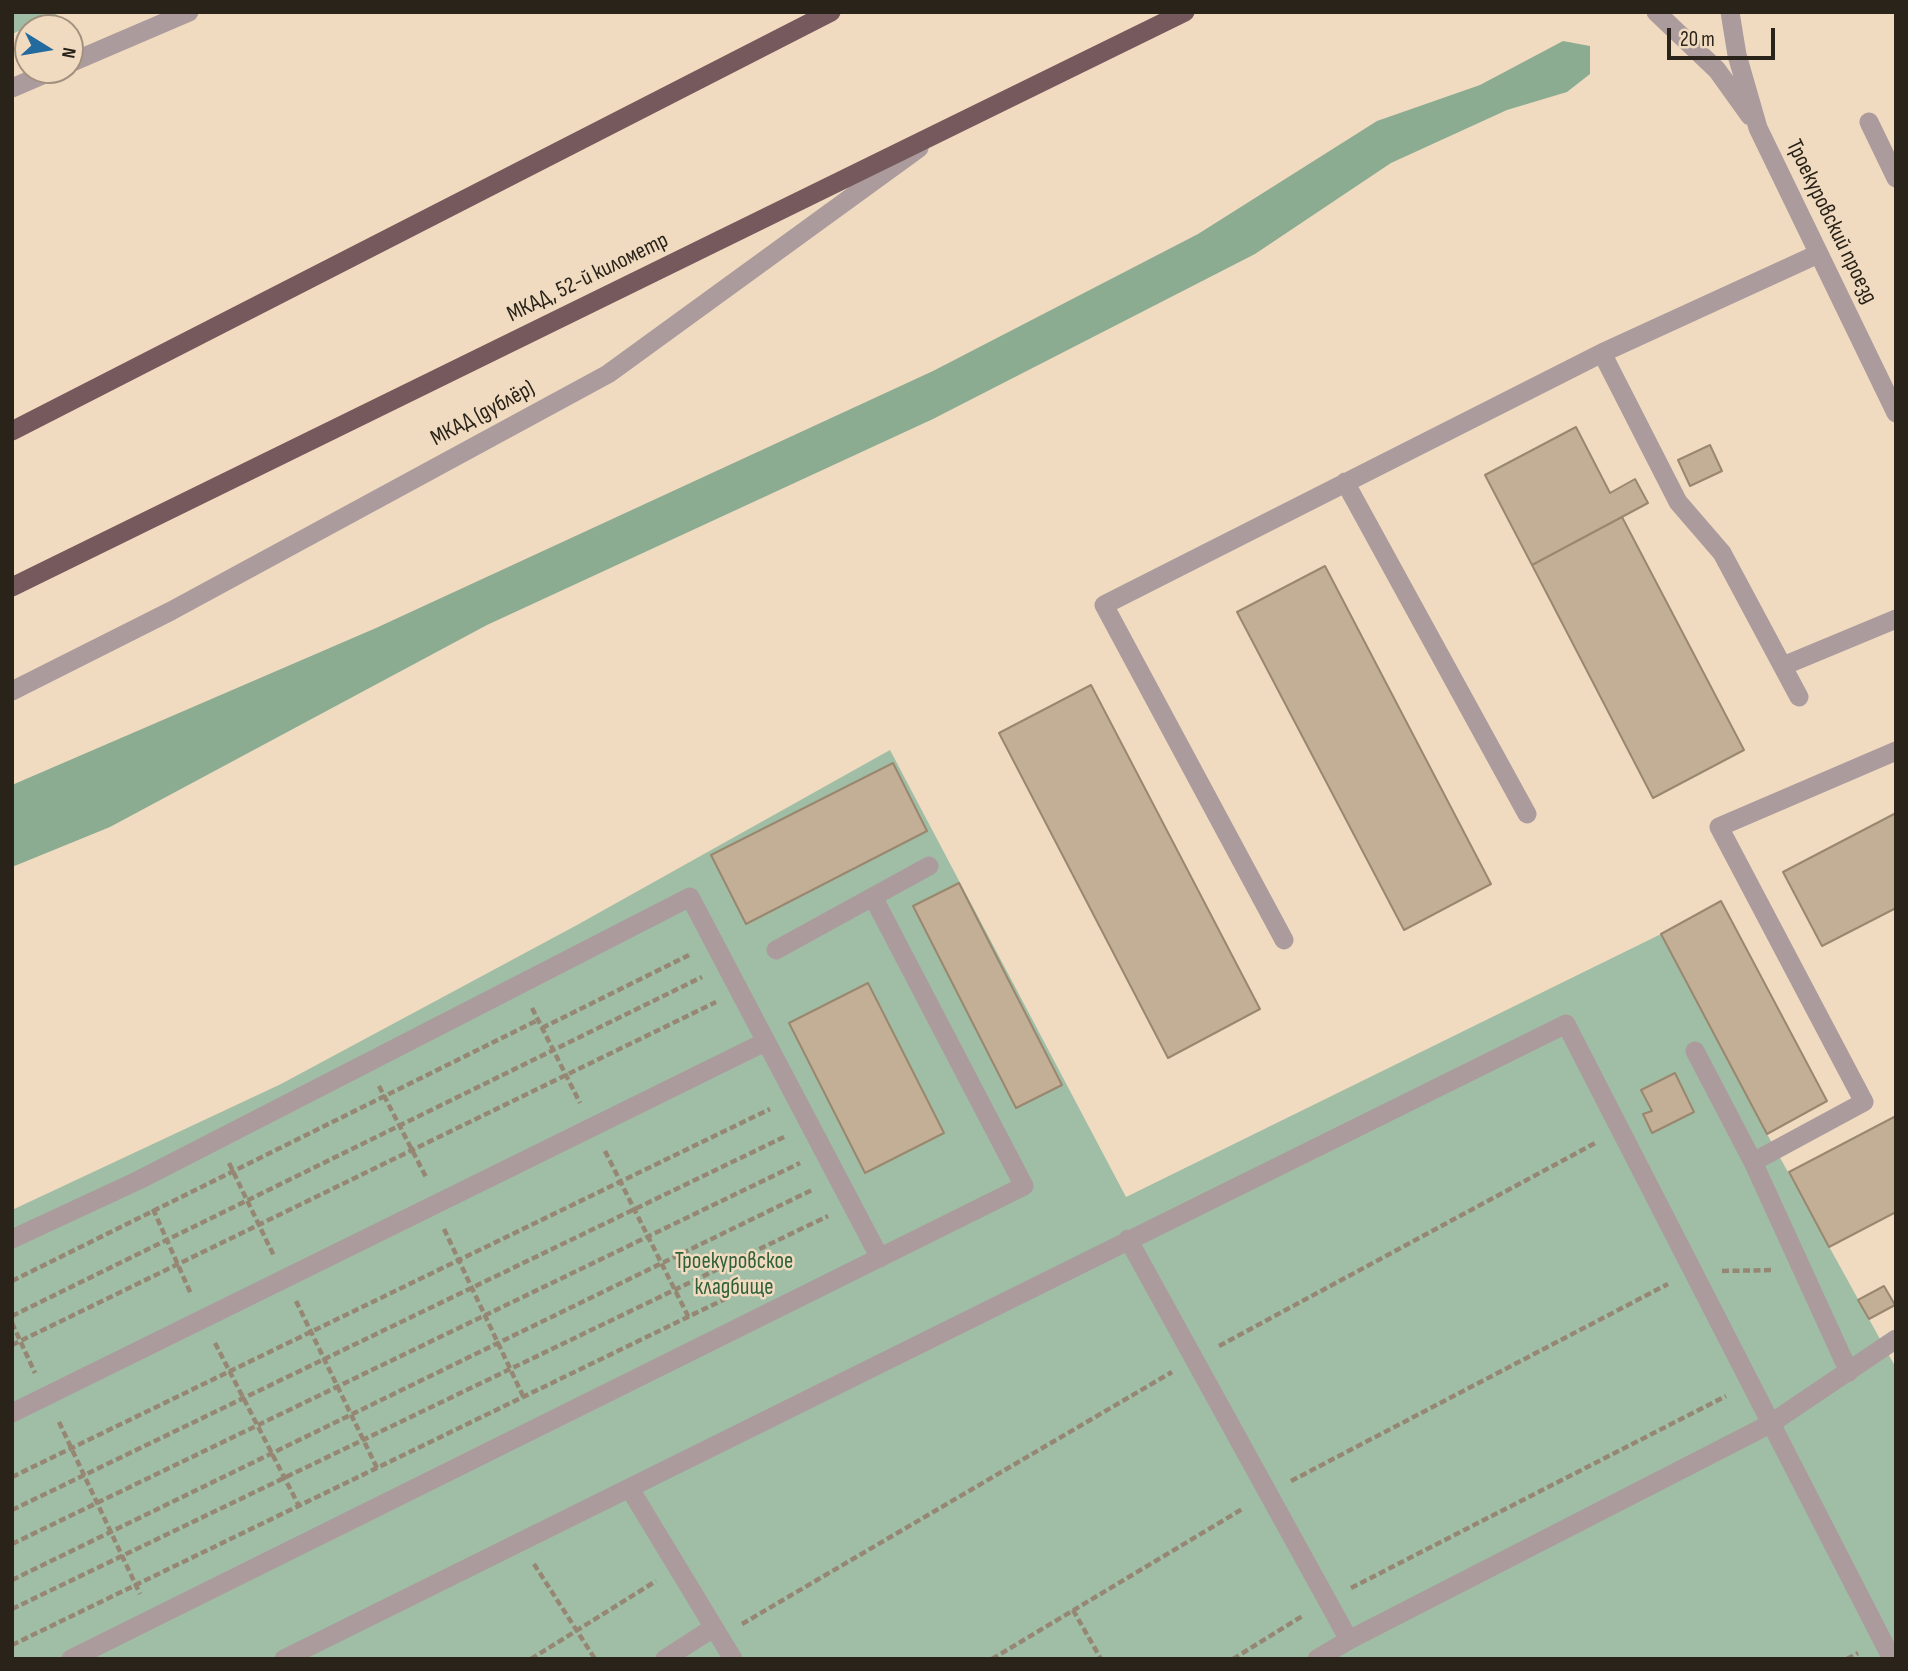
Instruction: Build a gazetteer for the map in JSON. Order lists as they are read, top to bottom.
{
  "streets": {
    "highway": ["МКАД, 52-й километр"],
    "street": ["Троекуровский проезд", "МКАД (дублёр)"]
  },
  "crossings": [
    ["МКАД, 52-й километр", "МКАД (дублёр)"]
  ],
  "parks": ["Троекуровское кладбище"],
  "scale_bar": "20 m",
  "north": "right"
}
